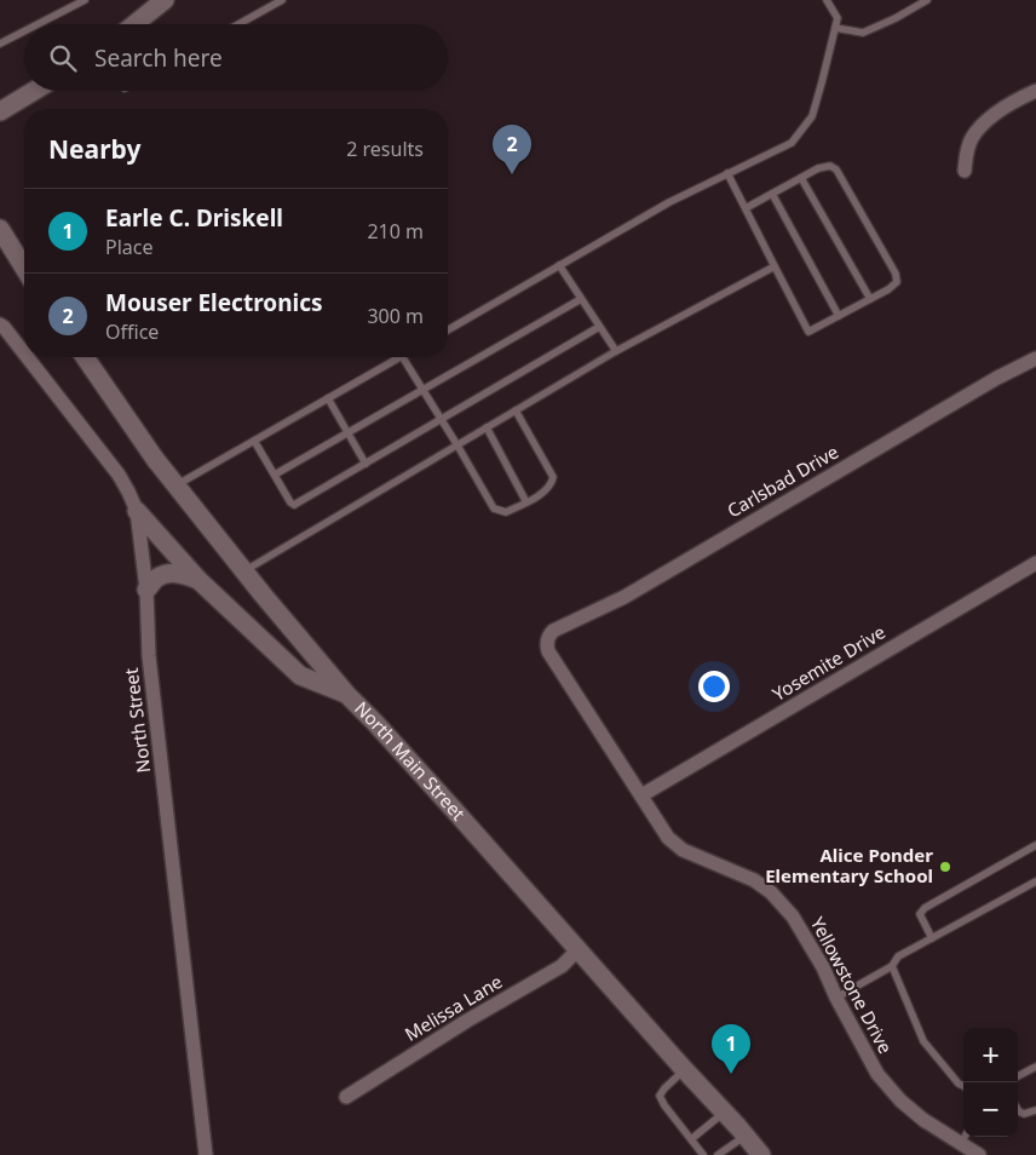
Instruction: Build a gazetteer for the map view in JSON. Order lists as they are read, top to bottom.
{
  "streets": {
    "main road": ["North Main Street"],
    "street": [
      "Carlsbad Drive",
      "Yosemite Drive",
      "North Street",
      "Yellowstone Drive",
      "Melissa Lane"
    ]
  },
  "crossings": [
    ["Carlsbad Drive", "Yellowstone Drive"],
    ["Yosemite Drive", "Yellowstone Drive"],
    ["North Main Street", "Melissa Lane"]
  ],
  "places": ["Alice Ponder Elementary School"],
  "page": {
    "search": "Search here",
    "heading": ["Nearby", "2 results"],
    "pins": ["2", "1"],
    "list": [
      {
        "mark": "1",
        "name": "Earle C. Driskell",
        "note": "Place",
        "value": "210 m"
      },
      {
        "mark": "2",
        "name": "Mouser Electronics",
        "note": "Office",
        "value": "300 m"
      }
    ],
    "map_buttons": ["+", "−"]
  }
}
